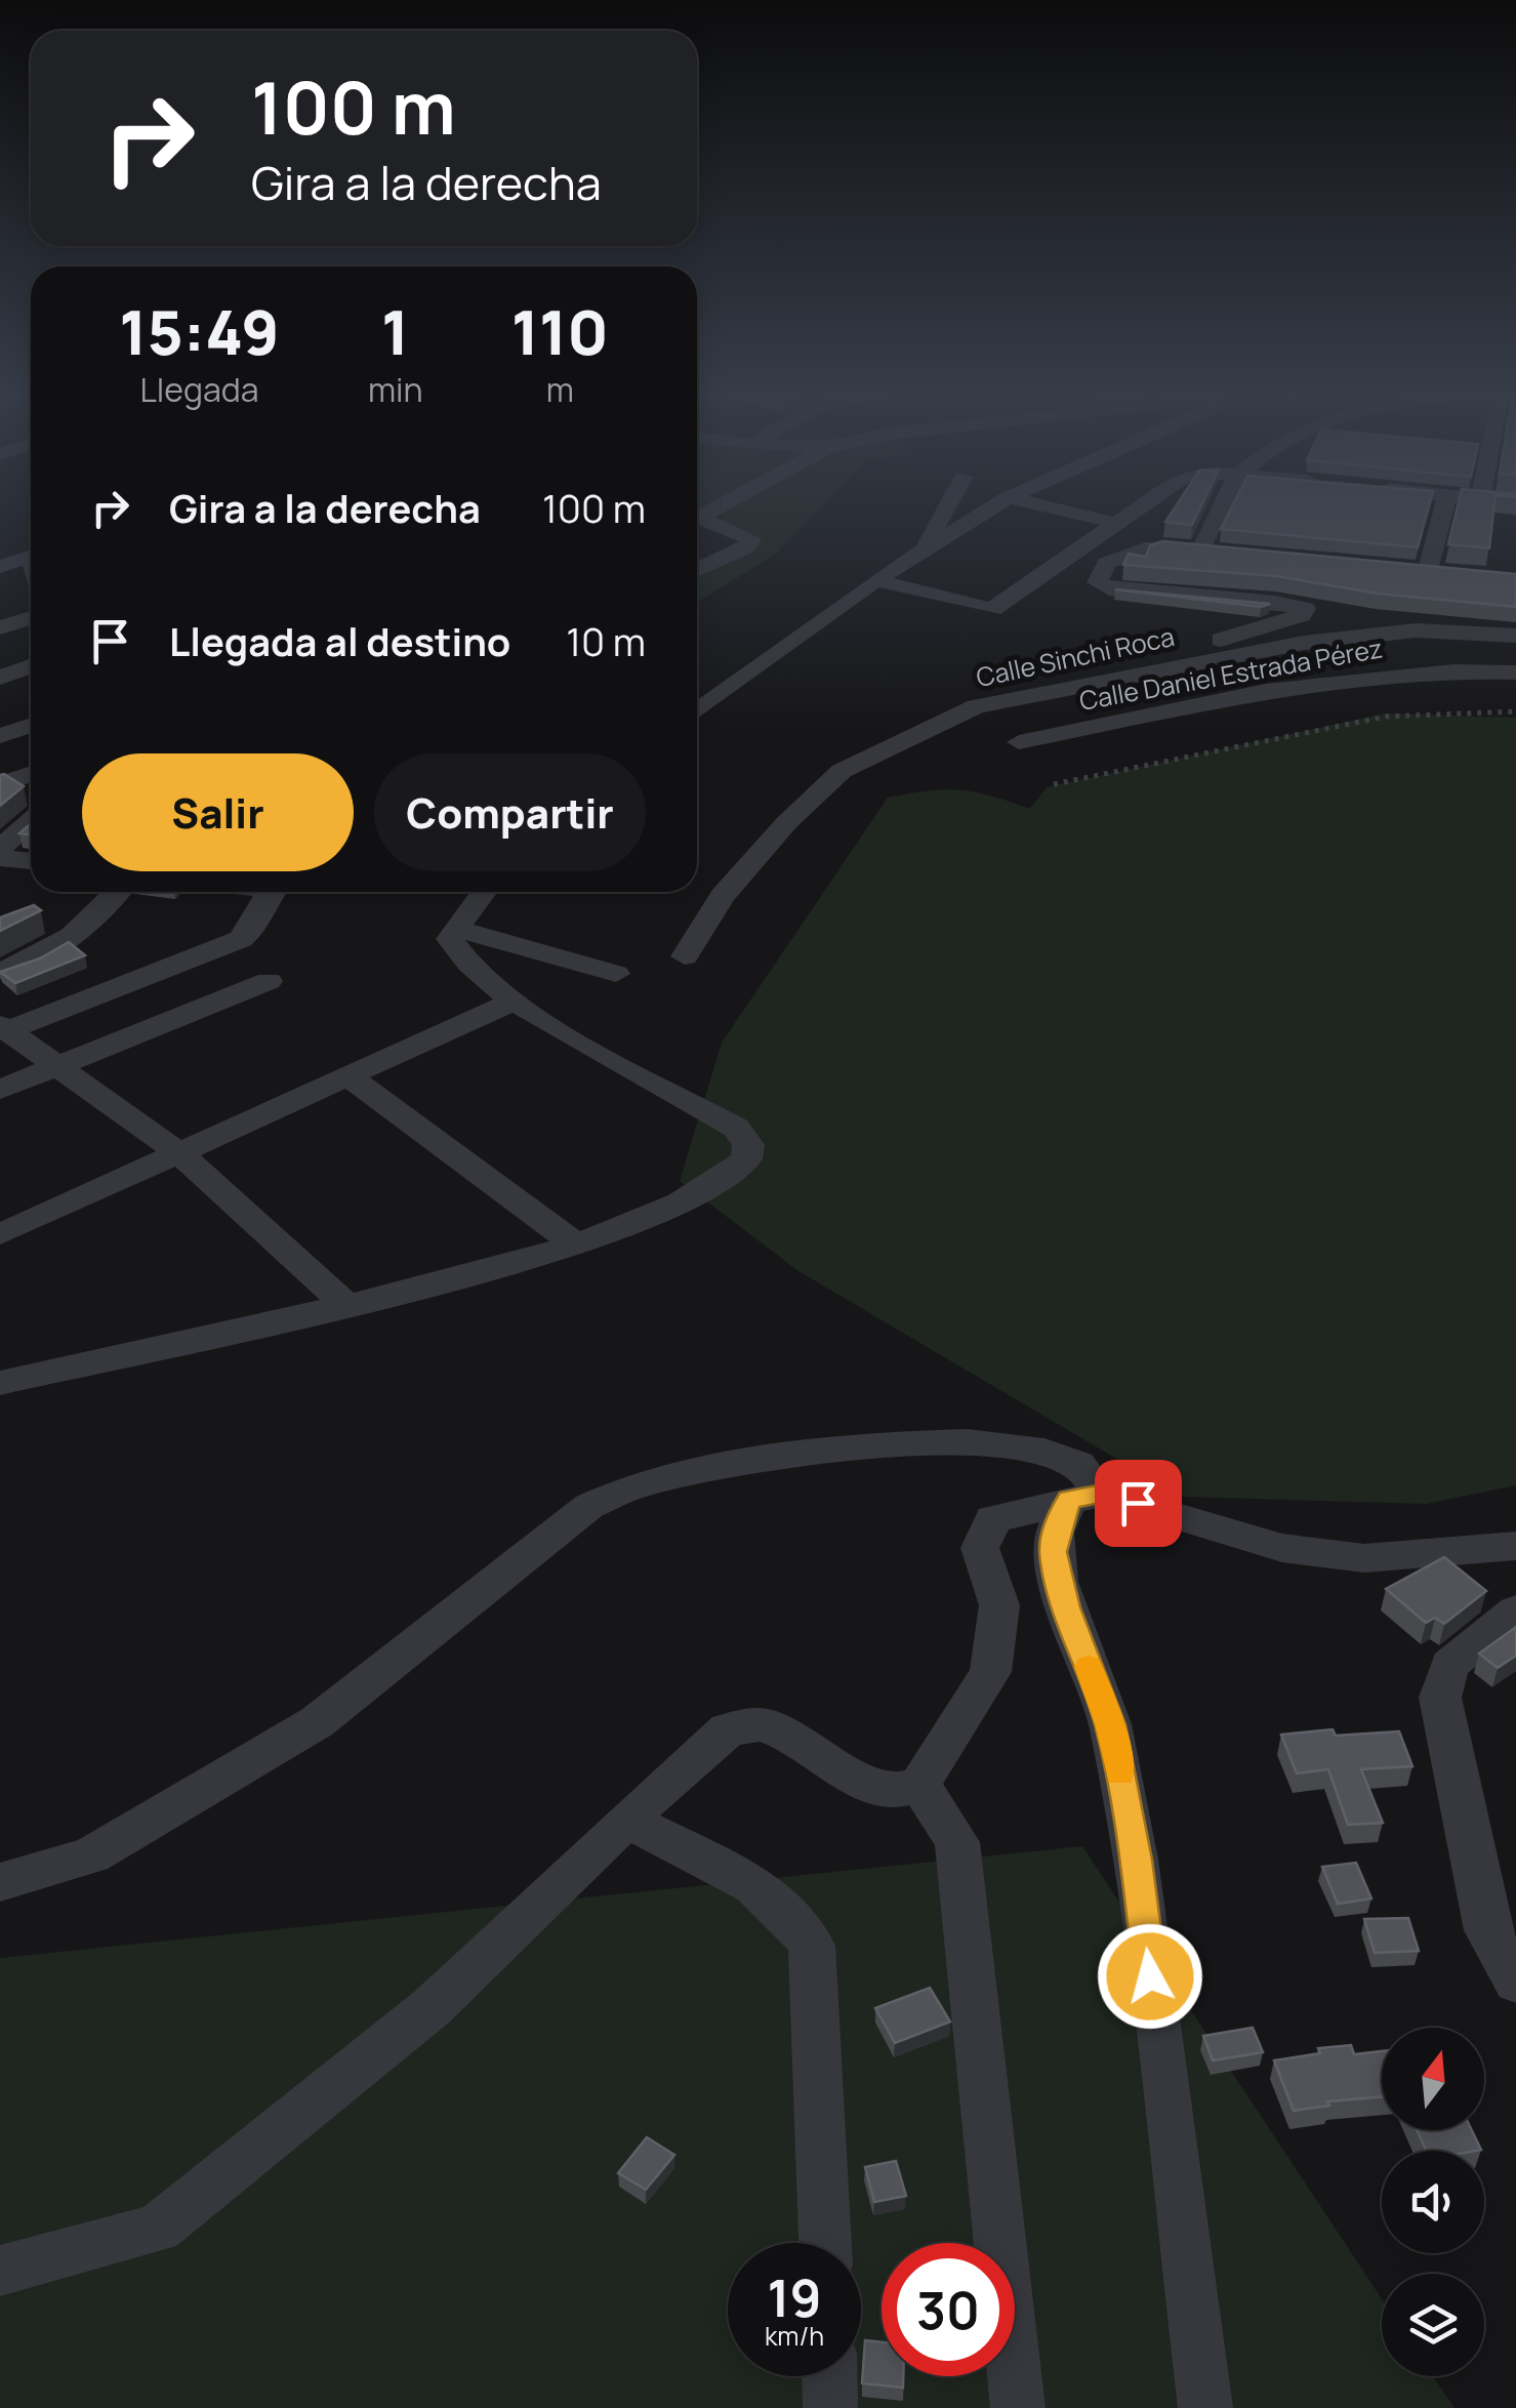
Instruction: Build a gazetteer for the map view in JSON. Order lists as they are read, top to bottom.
{
  "streets": {
    "street": ["Calle Sinchi Roca", "Calle Daniel Estrada Pérez"]
  },
  "north": "top",
  "page": {
    "turn": ["100 m", "Gira a la derecha"],
    "eta": [
      "15:49",
      "Llegada",
      "1",
      "min",
      "110",
      "m"
    ],
    "list": [
      {
        "name": "Gira a la derecha",
        "value": "100 m"
      },
      {
        "name": "Llegada al destino",
        "value": "10 m"
      }
    ],
    "buttons": ["Salir", "Compartir"],
    "speed": "19 km/h",
    "limit": "30"
  }
}
